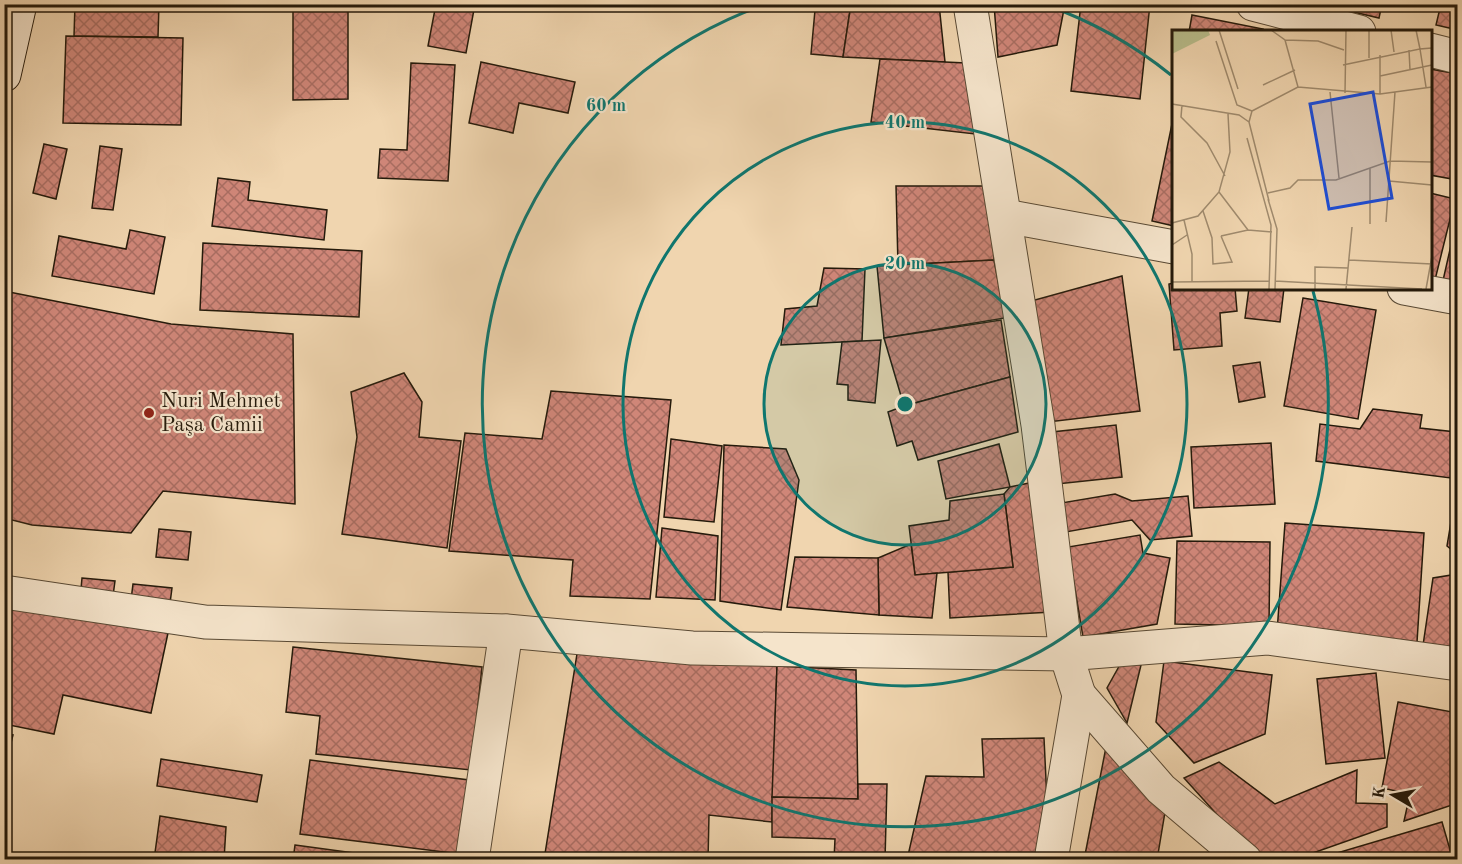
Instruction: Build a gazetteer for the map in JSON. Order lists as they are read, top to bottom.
{
  "places": ["Nuri Mehmet Paşa Camii"],
  "north": "left",
  "rings": ["60 m", "40 m", "20 m"]
}
